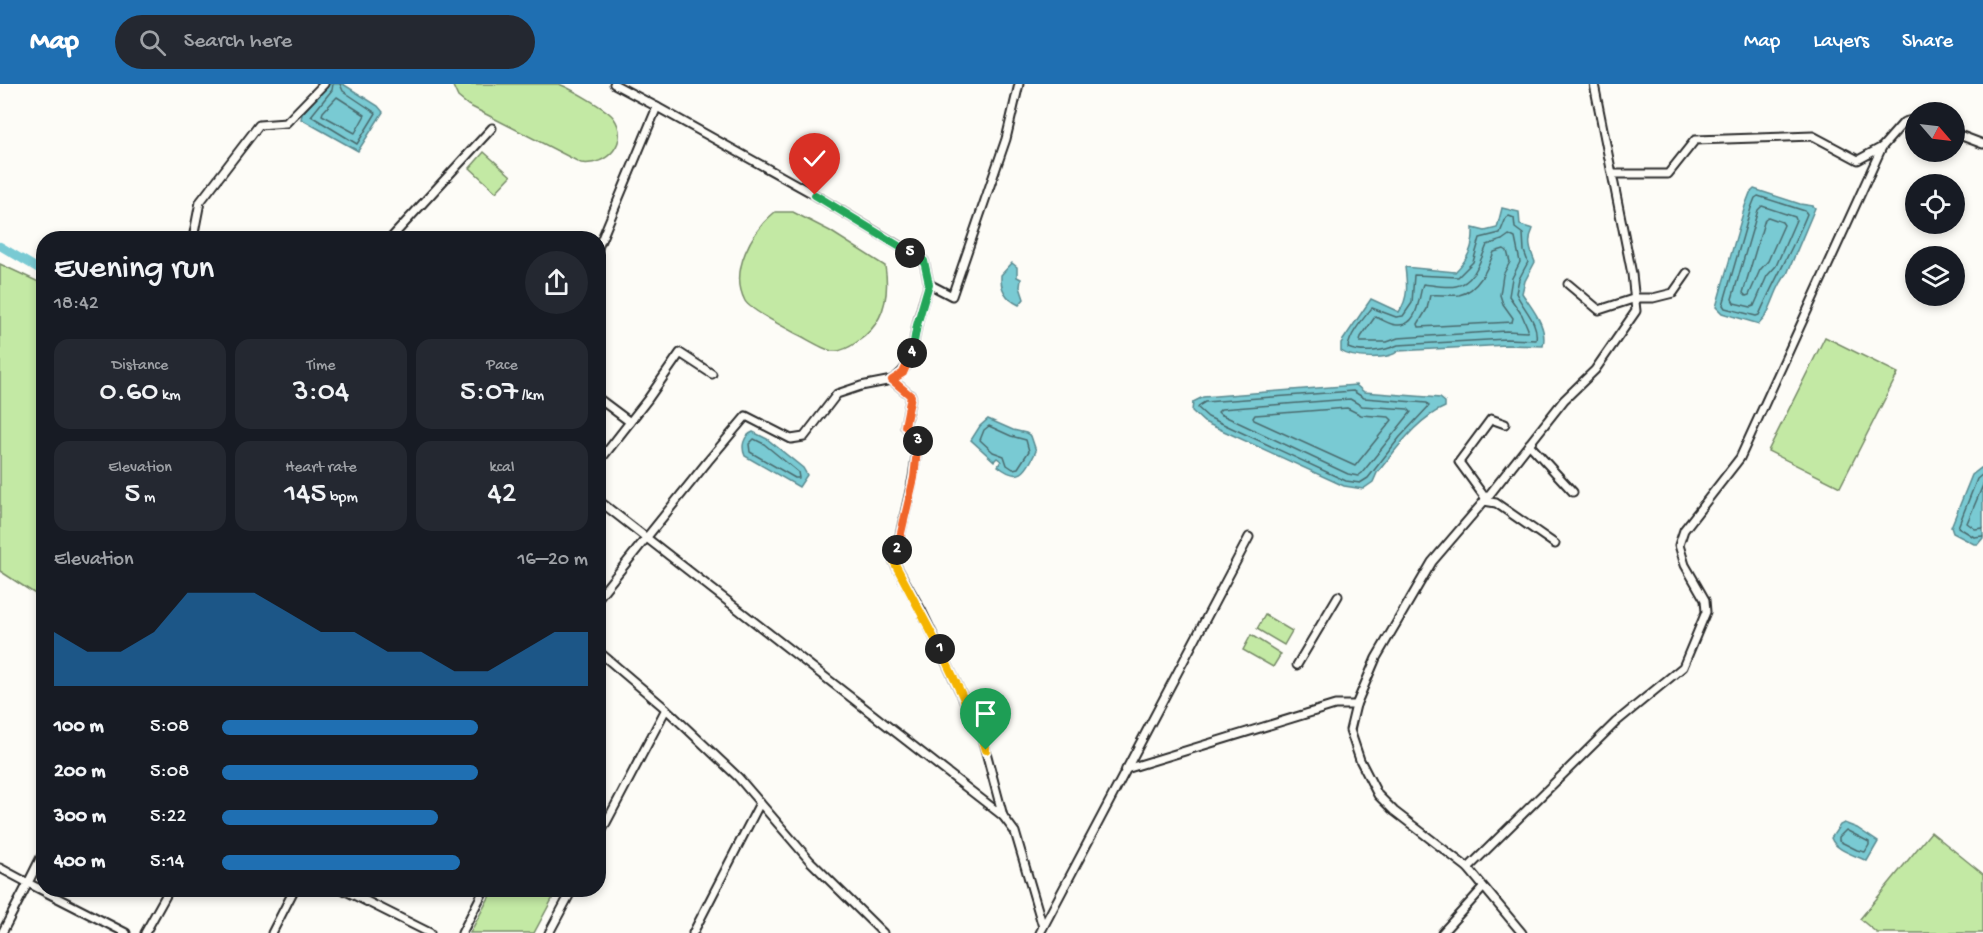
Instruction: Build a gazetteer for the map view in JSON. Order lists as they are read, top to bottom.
{
  "north": "bottom right",
  "page": {
    "header": "Map",
    "search": "Search here",
    "nav": ["Map", "Layers", "Share"],
    "heading": ["Evening run", "18:42"],
    "pins": [
      "5",
      "4",
      "3",
      "2",
      "1"
    ],
    "stats": [
      ["Distance", "0.60 km"],
      ["Time", "3:04"],
      ["Pace", "5:07 /km"],
      ["Elevation", "5 m"],
      ["Heart rate", "145 bpm"],
      ["kcal", "42"]
    ],
    "chart": ["Elevation", "16–20 m"],
    "list": [
      {
        "name": "100 m",
        "note": "5:08"
      },
      {
        "name": "200 m",
        "note": "5:08"
      },
      {
        "name": "300 m",
        "note": "5:22"
      },
      {
        "name": "400 m",
        "note": "5:14"
      }
    ]
  }
}
